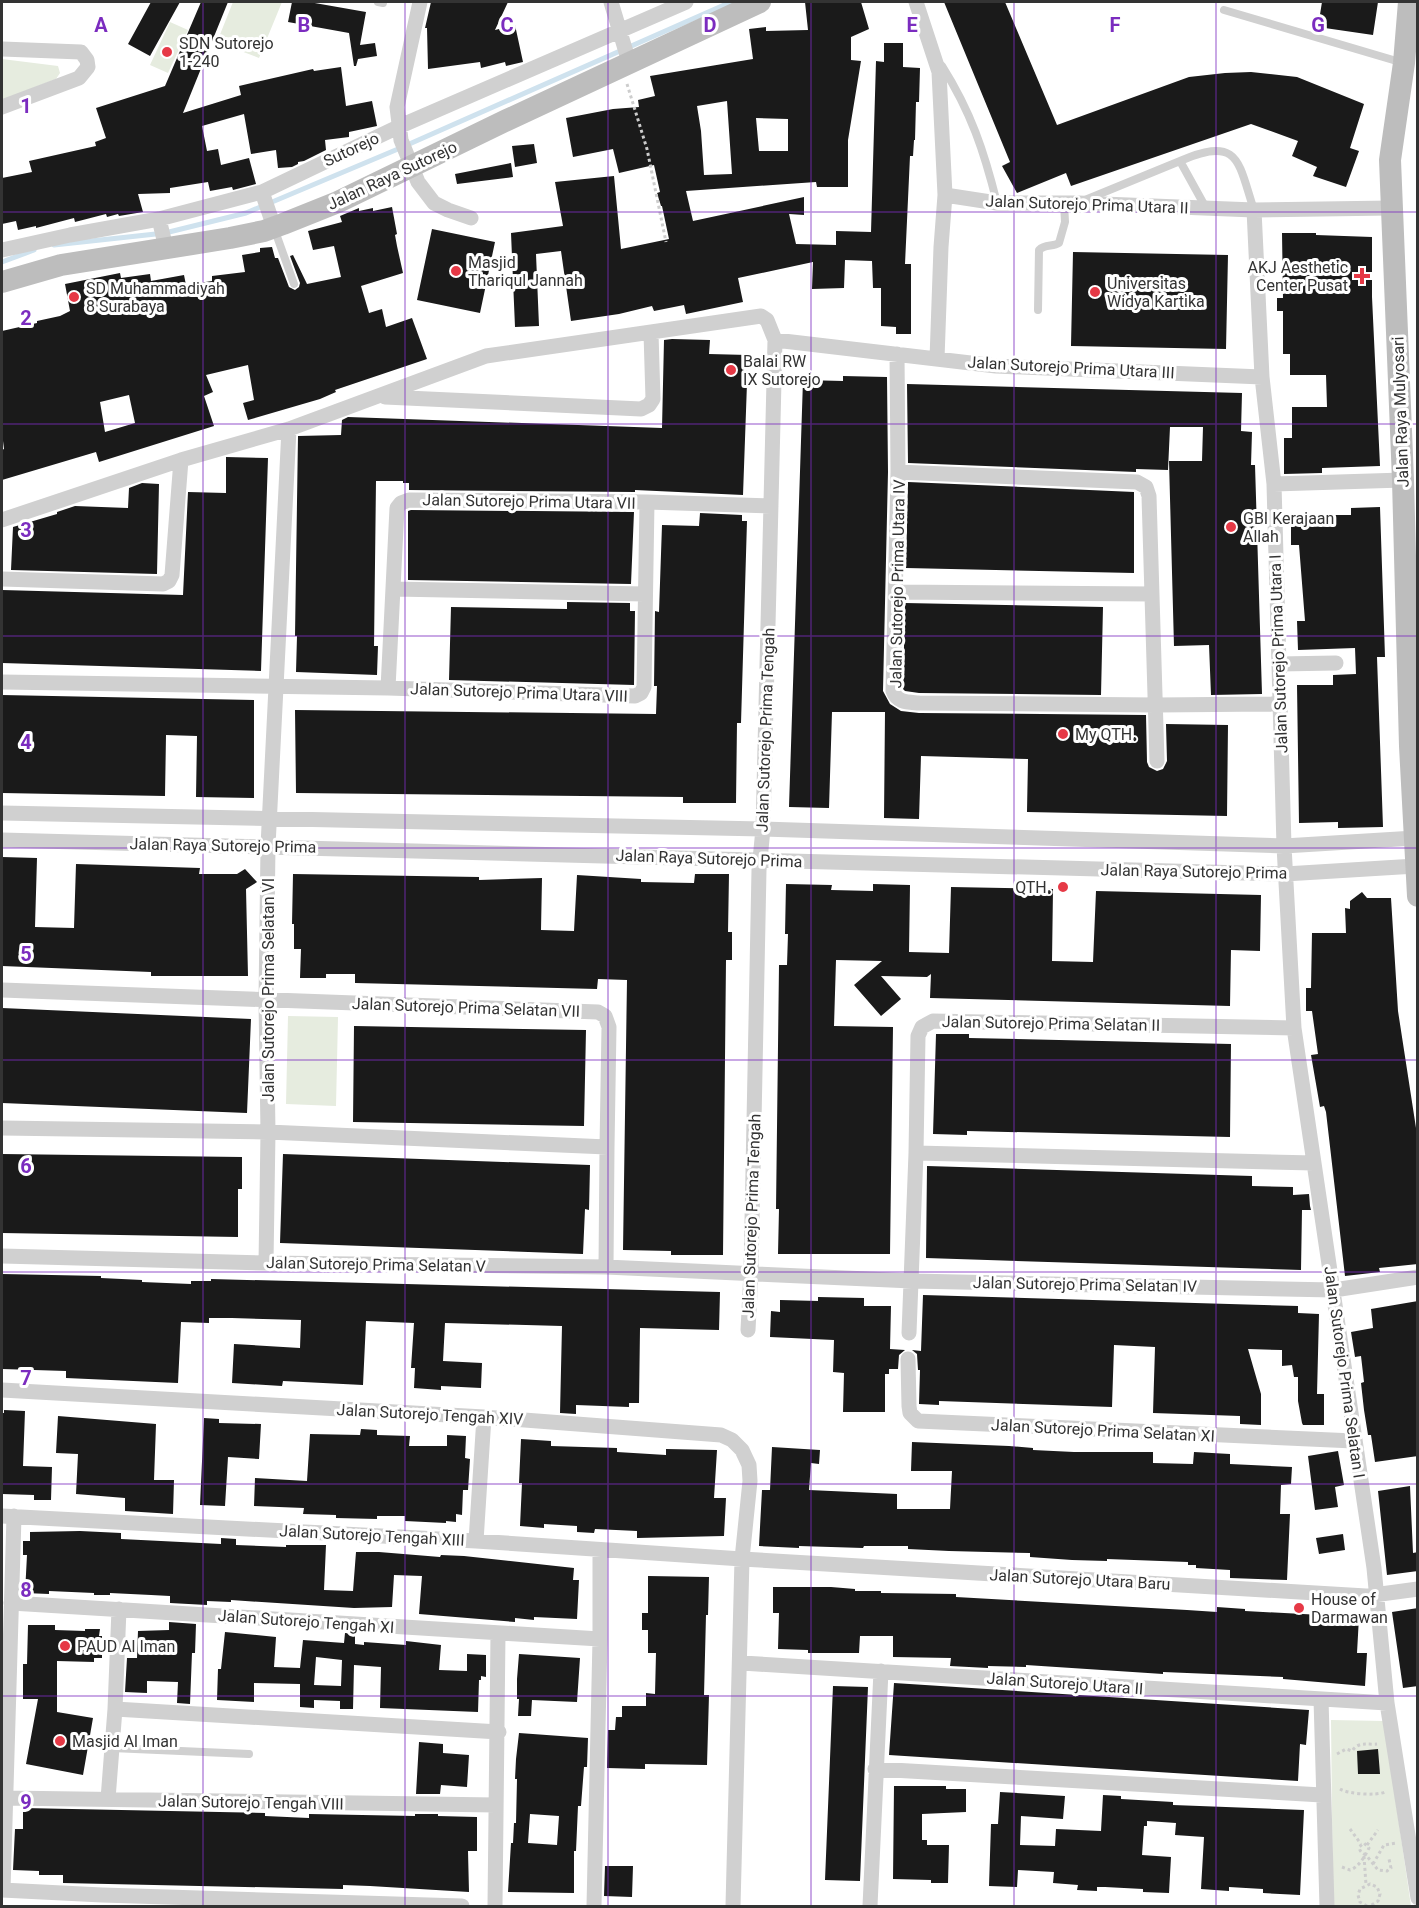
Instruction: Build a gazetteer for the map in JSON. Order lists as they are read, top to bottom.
{
  "streets": {
    "main road": ["Jalan Raya Sutorejo", "Jalan Raya Mulyosari"],
    "street": [
      "Sutorejo",
      "Jalan Sutorejo Prima Utara II",
      "Jalan Sutorejo Prima Utara III",
      "Jalan Sutorejo Prima Utara VII",
      "Jalan Sutorejo Prima Utara IV",
      "Jalan Sutorejo Prima Utara I",
      "Jalan Sutorejo Prima Utara VIII",
      "Jalan Sutorejo Prima Tengah",
      "Jalan Raya Sutorejo Prima",
      "Jalan Sutorejo Prima Selatan VI",
      "Jalan Sutorejo Prima Selatan VII",
      "Jalan Sutorejo Prima Selatan II",
      "Jalan Sutorejo Prima Selatan V",
      "Jalan Sutorejo Prima Selatan IV",
      "Jalan Sutorejo Prima Selatan I",
      "Jalan Sutorejo Tengah XIV",
      "Jalan Sutorejo Prima Selatan XI",
      "Jalan Sutorejo Tengah XIII",
      "Jalan Sutorejo Utara Baru",
      "Jalan Sutorejo Tengah XI",
      "Jalan Sutorejo Utara II",
      "Jalan Sutorejo Tengah VIII"
    ]
  },
  "crossings": [
    ["Sutorejo", "Jalan Raya Sutorejo"],
    ["Jalan Sutorejo Prima Utara II", "Jalan Raya Mulyosari"],
    ["Jalan Sutorejo Prima Utara II", "Jalan Sutorejo Prima Utara I"],
    ["Jalan Sutorejo Prima Utara III", "Jalan Sutorejo Prima Utara IV"],
    ["Jalan Sutorejo Prima Utara III", "Jalan Sutorejo Prima Utara I"],
    ["Jalan Sutorejo Prima Utara III", "Jalan Sutorejo Prima Tengah"],
    ["Jalan Raya Mulyosari", "Jalan Raya Sutorejo Prima"],
    ["Jalan Sutorejo Prima Utara VII", "Jalan Sutorejo Prima Utara VIII"],
    ["Jalan Sutorejo Prima Utara VII", "Jalan Sutorejo Prima Tengah"],
    ["Jalan Sutorejo Prima Utara IV", "Jalan Sutorejo Prima Utara I"],
    ["Jalan Sutorejo Prima Utara I", "Jalan Raya Sutorejo Prima"],
    ["Jalan Sutorejo Prima Utara I", "Jalan Sutorejo Prima Selatan I"],
    ["Jalan Sutorejo Prima Utara VIII", "Jalan Sutorejo Prima Selatan VI"],
    ["Jalan Sutorejo Prima Tengah", "Jalan Raya Sutorejo Prima"],
    ["Jalan Sutorejo Prima Tengah", "Jalan Sutorejo Prima Selatan V"],
    ["Jalan Sutorejo Prima Tengah", "Jalan Sutorejo Prima Selatan IV"],
    ["Jalan Raya Sutorejo Prima", "Jalan Sutorejo Prima Selatan VI"],
    ["Jalan Raya Sutorejo Prima", "Jalan Sutorejo Prima Selatan I"],
    ["Jalan Sutorejo Prima Selatan VI", "Jalan Sutorejo Prima Selatan VII"],
    ["Jalan Sutorejo Prima Selatan VI", "Jalan Sutorejo Prima Selatan V"],
    ["Jalan Sutorejo Prima Selatan II", "Jalan Sutorejo Prima Selatan IV"],
    ["Jalan Sutorejo Prima Selatan II", "Jalan Sutorejo Prima Selatan I"],
    ["Jalan Sutorejo Prima Selatan V", "Jalan Sutorejo Prima Selatan IV"],
    ["Jalan Sutorejo Prima Selatan IV", "Jalan Sutorejo Prima Selatan I"],
    ["Jalan Sutorejo Prima Selatan I", "Jalan Sutorejo Prima Selatan XI"],
    ["Jalan Sutorejo Prima Selatan I", "Jalan Sutorejo Utara Baru"],
    ["Jalan Sutorejo Prima Selatan I", "Jalan Sutorejo Utara II"],
    ["Jalan Sutorejo Tengah XIV", "Jalan Sutorejo Tengah XIII"],
    ["Jalan Sutorejo Tengah XIV", "Jalan Sutorejo Utara Baru"],
    ["Jalan Sutorejo Tengah XIII", "Jalan Sutorejo Utara Baru"]
  ],
  "places": {
    "other": [
      "SDN Sutorejo 1-240",
      "Masjid Thariqul Jannah",
      "Universitas Widya Kartika",
      "SD Muhammadiyah 8 Surabaya",
      "Balai RW IX Sutorejo",
      "GBI Kerajaan Allah",
      "My QTH.",
      "QTH.",
      "House of Darmawan",
      "PAUD Al Iman",
      "Masjid Al Iman"
    ],
    "health": ["AKJ Aesthetic Center Pusat"]
  },
  "grid": {
    "columns": [
      "A",
      "B",
      "C",
      "D",
      "E",
      "F",
      "G"
    ],
    "rows": [
      "1",
      "2",
      "3",
      "4",
      "5",
      "6",
      "7",
      "8",
      "9"
    ]
  }
}
